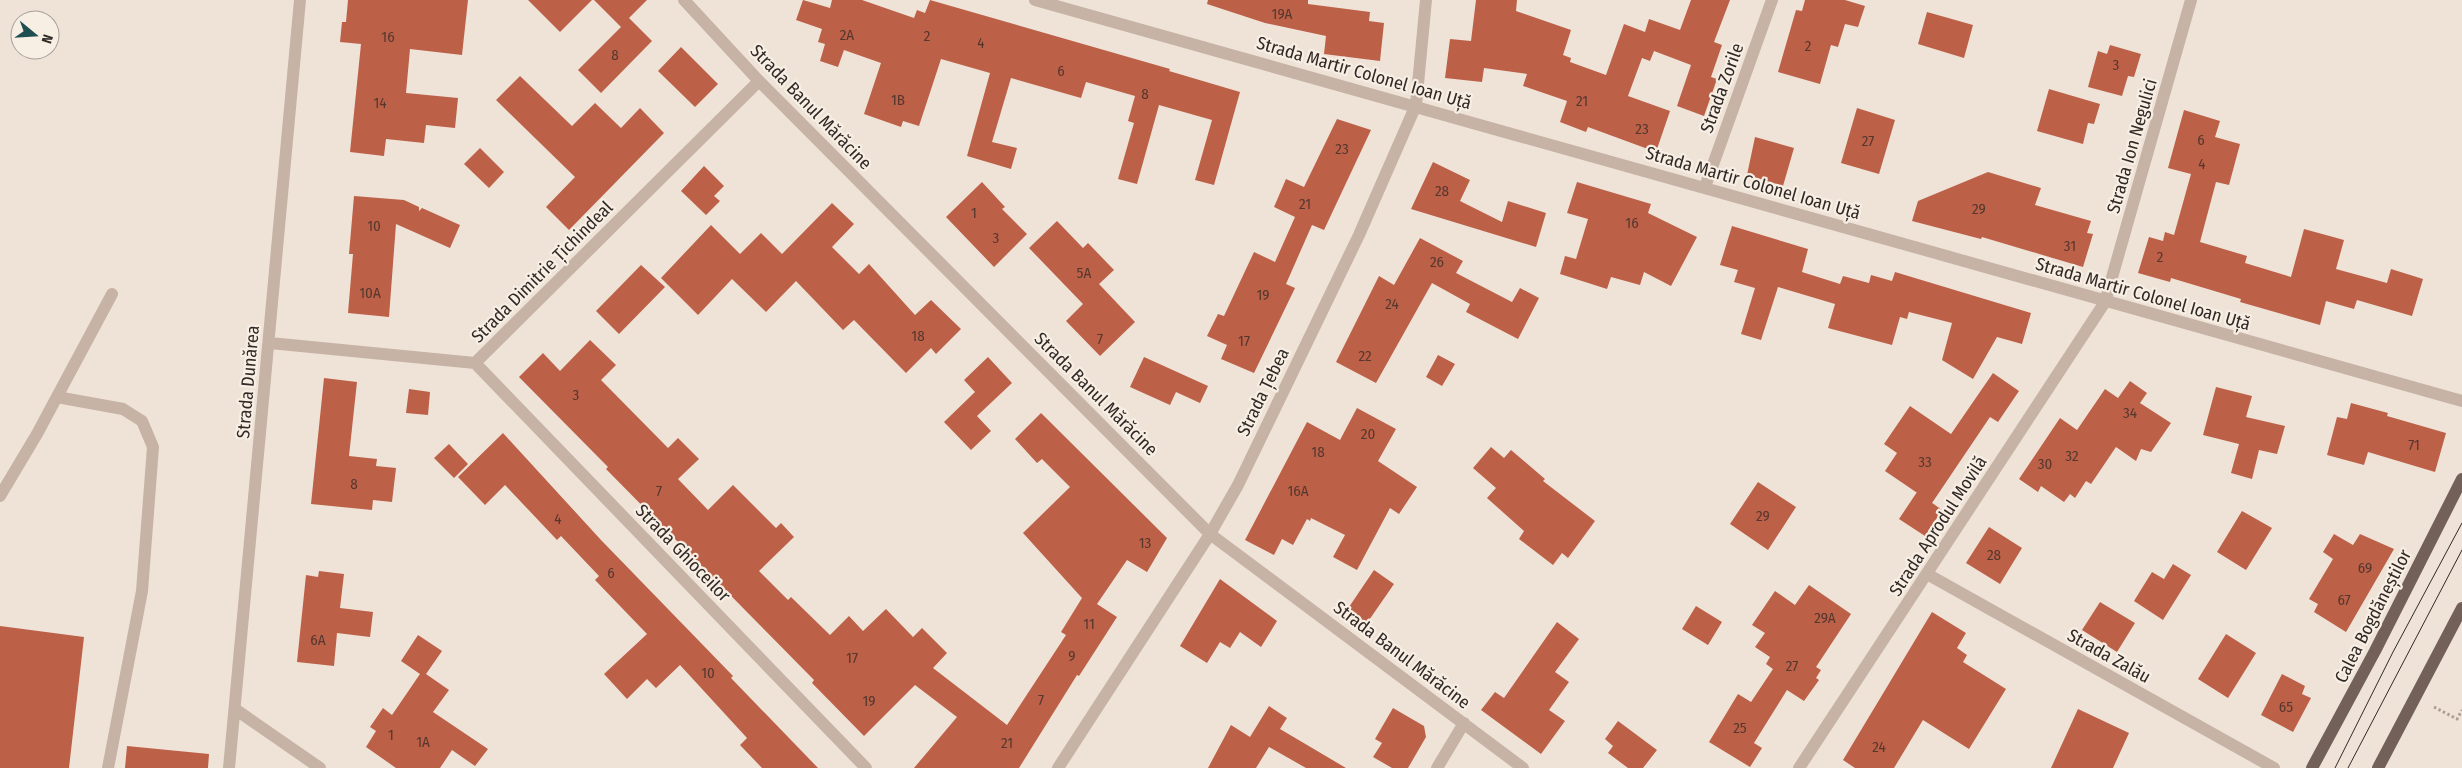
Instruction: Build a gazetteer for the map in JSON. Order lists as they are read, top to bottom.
{
  "streets": {
    "main road": ["Calea Bogdăneștilor"],
    "street": [
      "Strada Martir Colonel Ioan Uță",
      "Strada Zorile",
      "Strada Banul Mărăcine",
      "Strada Ion Negulici",
      "Strada Dimitrie Țichindeal",
      "Strada Dunărea",
      "Strada Țebea",
      "Strada Aprodul Movilă",
      "Strada Ghioceilor",
      "Strada Zalău"
    ]
  },
  "crossings": [
    ["Strada Martir Colonel Ioan Uță", "Strada Zorile"],
    ["Strada Martir Colonel Ioan Uță", "Strada Ion Negulici"],
    ["Strada Martir Colonel Ioan Uță", "Strada Țebea"],
    ["Strada Martir Colonel Ioan Uță", "Strada Aprodul Movilă"],
    ["Strada Banul Mărăcine", "Strada Dimitrie Țichindeal"],
    ["Strada Banul Mărăcine", "Strada Țebea"],
    ["Strada Ion Negulici", "Strada Aprodul Movilă"],
    ["Strada Dimitrie Țichindeal", "Strada Dunărea"],
    ["Strada Dimitrie Țichindeal", "Strada Ghioceilor"],
    ["Strada Aprodul Movilă", "Strada Zalău"]
  ],
  "house_numbers": [
    "19A",
    "2A",
    "2",
    "16",
    "4",
    "2",
    "8",
    "3",
    "6",
    "8",
    "1B",
    "21",
    "14",
    "23",
    "6",
    "27",
    "23",
    "4",
    "28",
    "21",
    "29",
    "1",
    "16",
    "10",
    "3",
    "31",
    "2",
    "26",
    "5A",
    "10A",
    "19",
    "24",
    "18",
    "7",
    "17",
    "22",
    "3",
    "34",
    "20",
    "71",
    "18",
    "32",
    "33",
    "30",
    "8",
    "7",
    "16A",
    "29",
    "4",
    "13",
    "28",
    "69",
    "6",
    "67",
    "29A",
    "11",
    "6A",
    "9",
    "17",
    "27",
    "10",
    "7",
    "19",
    "65",
    "25",
    "1",
    "1A",
    "21",
    "24"
  ],
  "north": "right"
}
